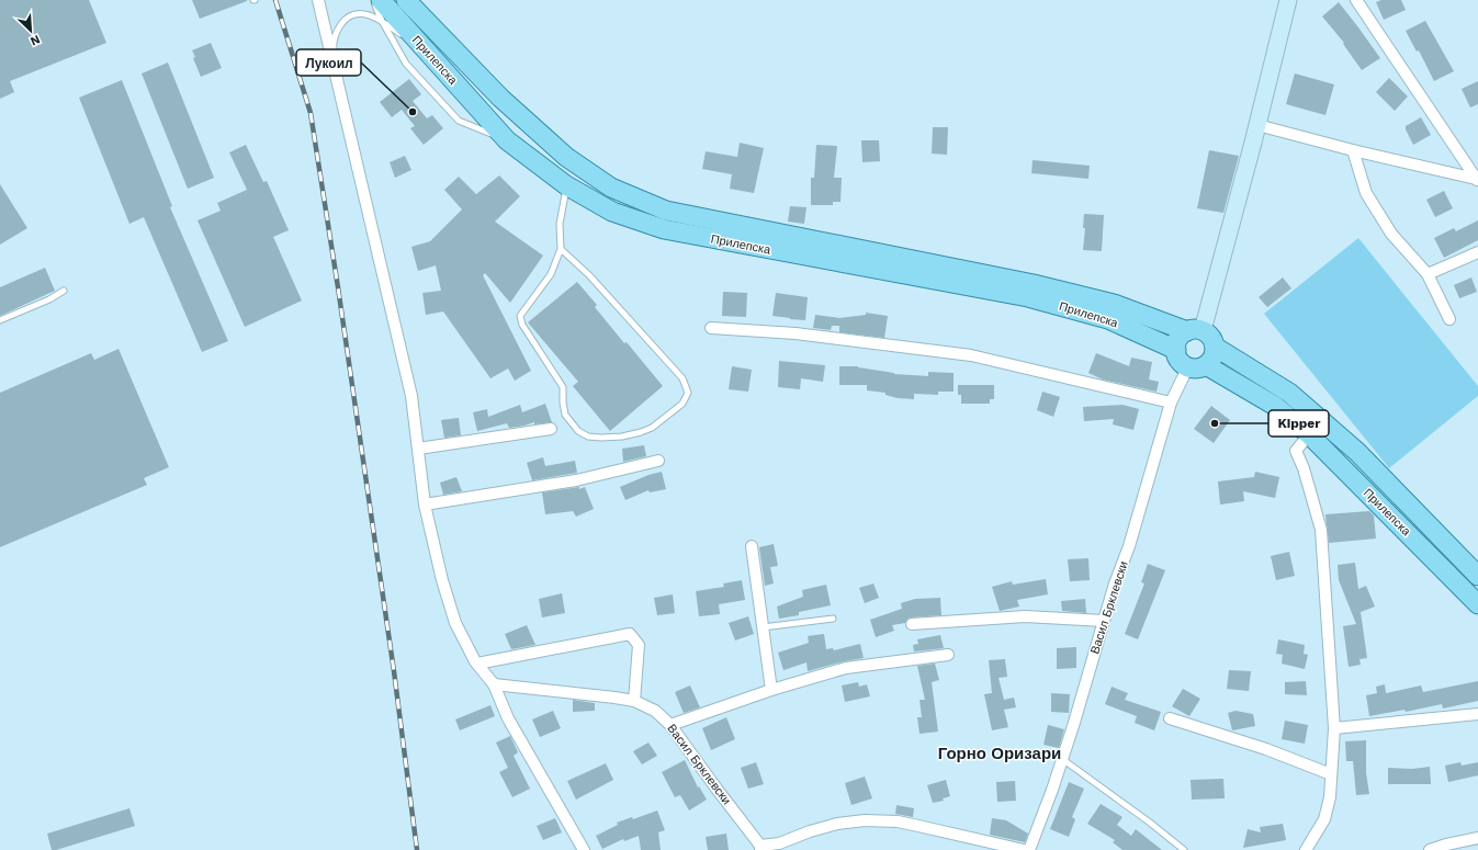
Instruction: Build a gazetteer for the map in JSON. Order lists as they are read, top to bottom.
{
  "streets": {
    "main road": ["Прилепска"],
    "street": ["Васил Брклевски"]
  },
  "crossings": [
    ["Прилепска", "Васил Брклевски"]
  ],
  "districts": ["Горно Оризари"],
  "places": ["Лукоил", "Kipper"],
  "north": "bottom right"
}
